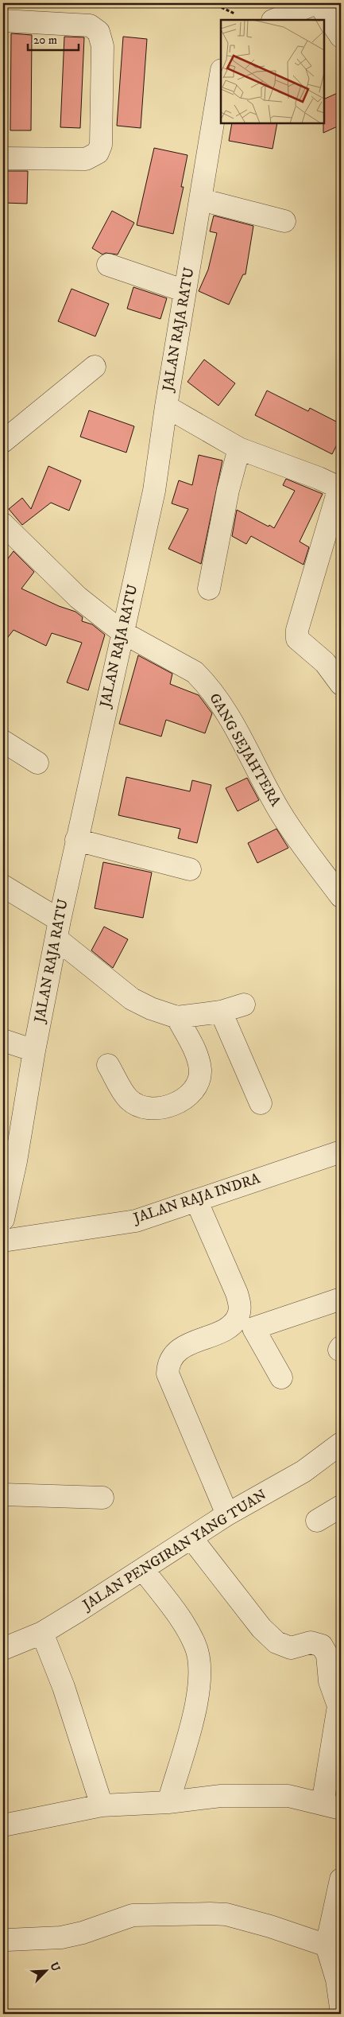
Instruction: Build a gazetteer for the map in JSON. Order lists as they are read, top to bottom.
{
  "streets": {
    "street": [
      "JALAN RAJA RATU",
      "GANG SEJAHTERA",
      "JALAN RAJA INDRA",
      "JALAN PENGIRAN YANG TUAN"
    ]
  },
  "crossings": [
    ["JALAN RAJA RATU", "GANG SEJAHTERA"]
  ],
  "scale_bar": "20 m",
  "north": "top right"
}
